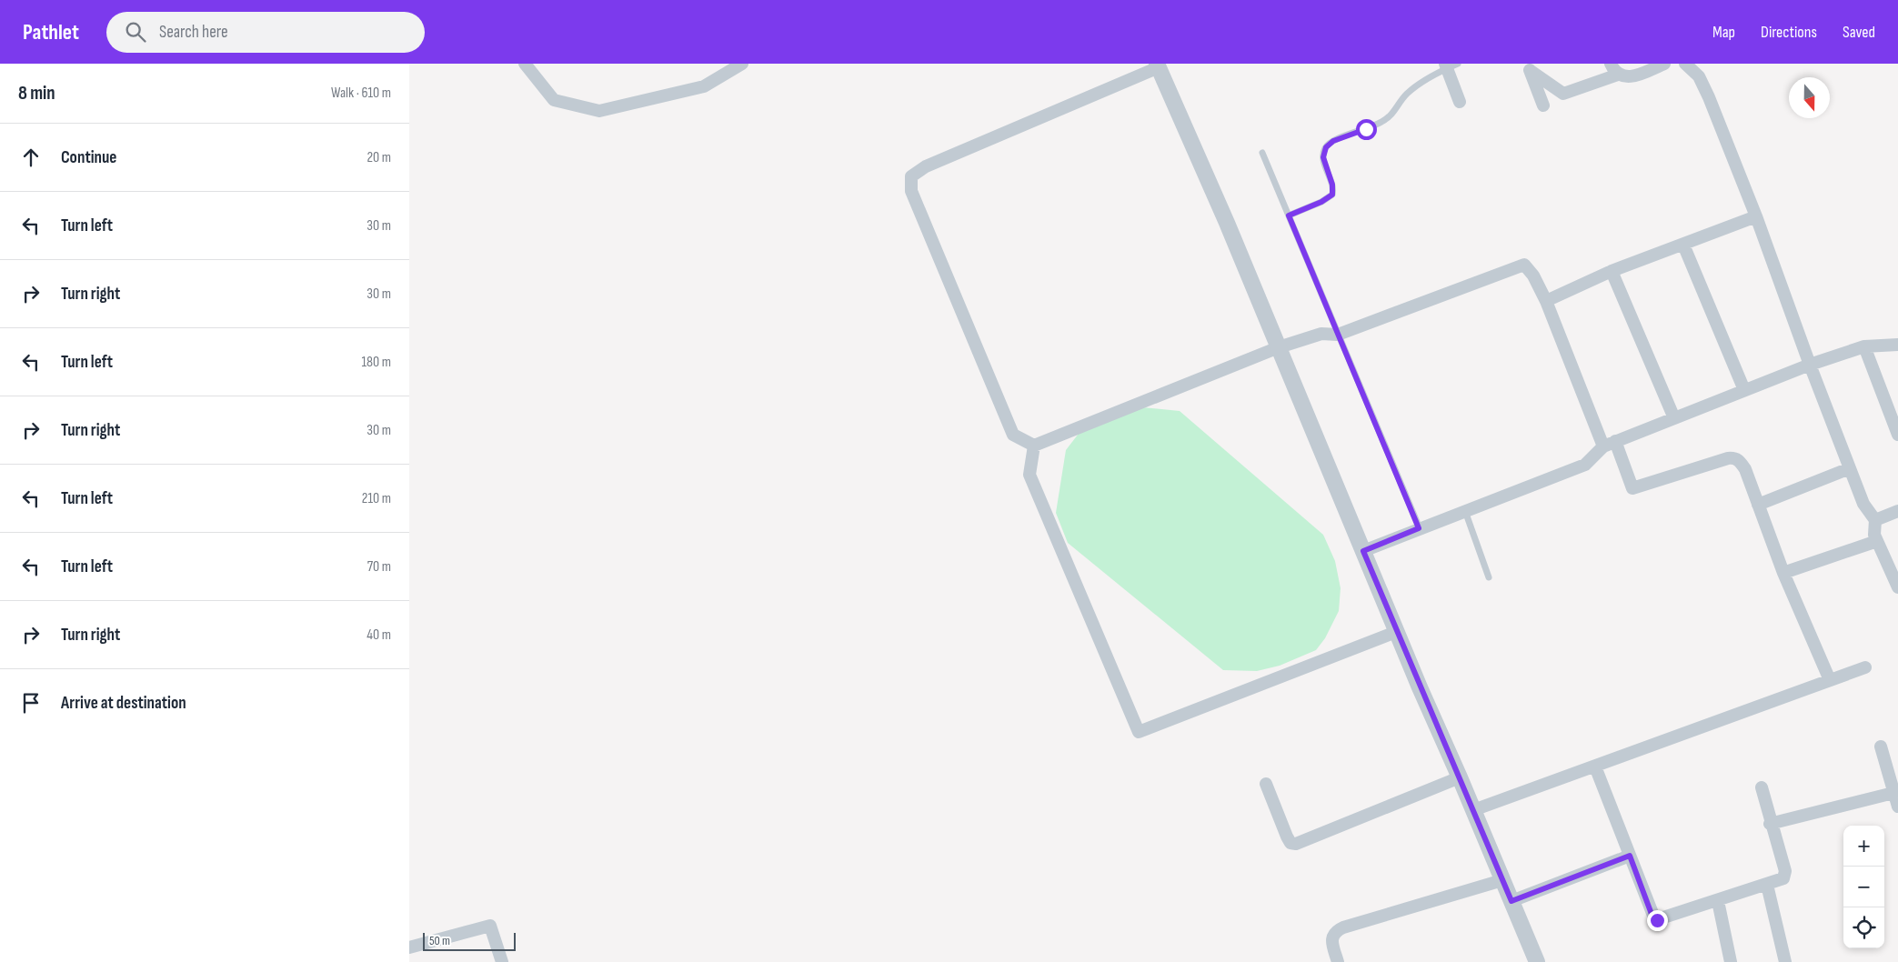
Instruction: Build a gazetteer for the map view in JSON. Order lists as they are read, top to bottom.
{
  "scale_bar": "50 m",
  "north": "bottom",
  "page": {
    "header": "Pathlet",
    "search": "Search here",
    "nav": ["Map", "Directions", "Saved"],
    "heading": ["8 min", "Walk · 610 m"],
    "list": [
      ["Continue", "20 m"],
      ["Turn left", "30 m"],
      ["Turn right", "30 m"],
      ["Turn left", "180 m"],
      ["Turn right", "30 m"],
      ["Turn left", "210 m"],
      ["Turn left", "70 m"],
      ["Turn right", "40 m"],
      "Arrive at destination"
    ],
    "map_buttons": ["+", "−"],
    "scale": "50 m"
  }
}
